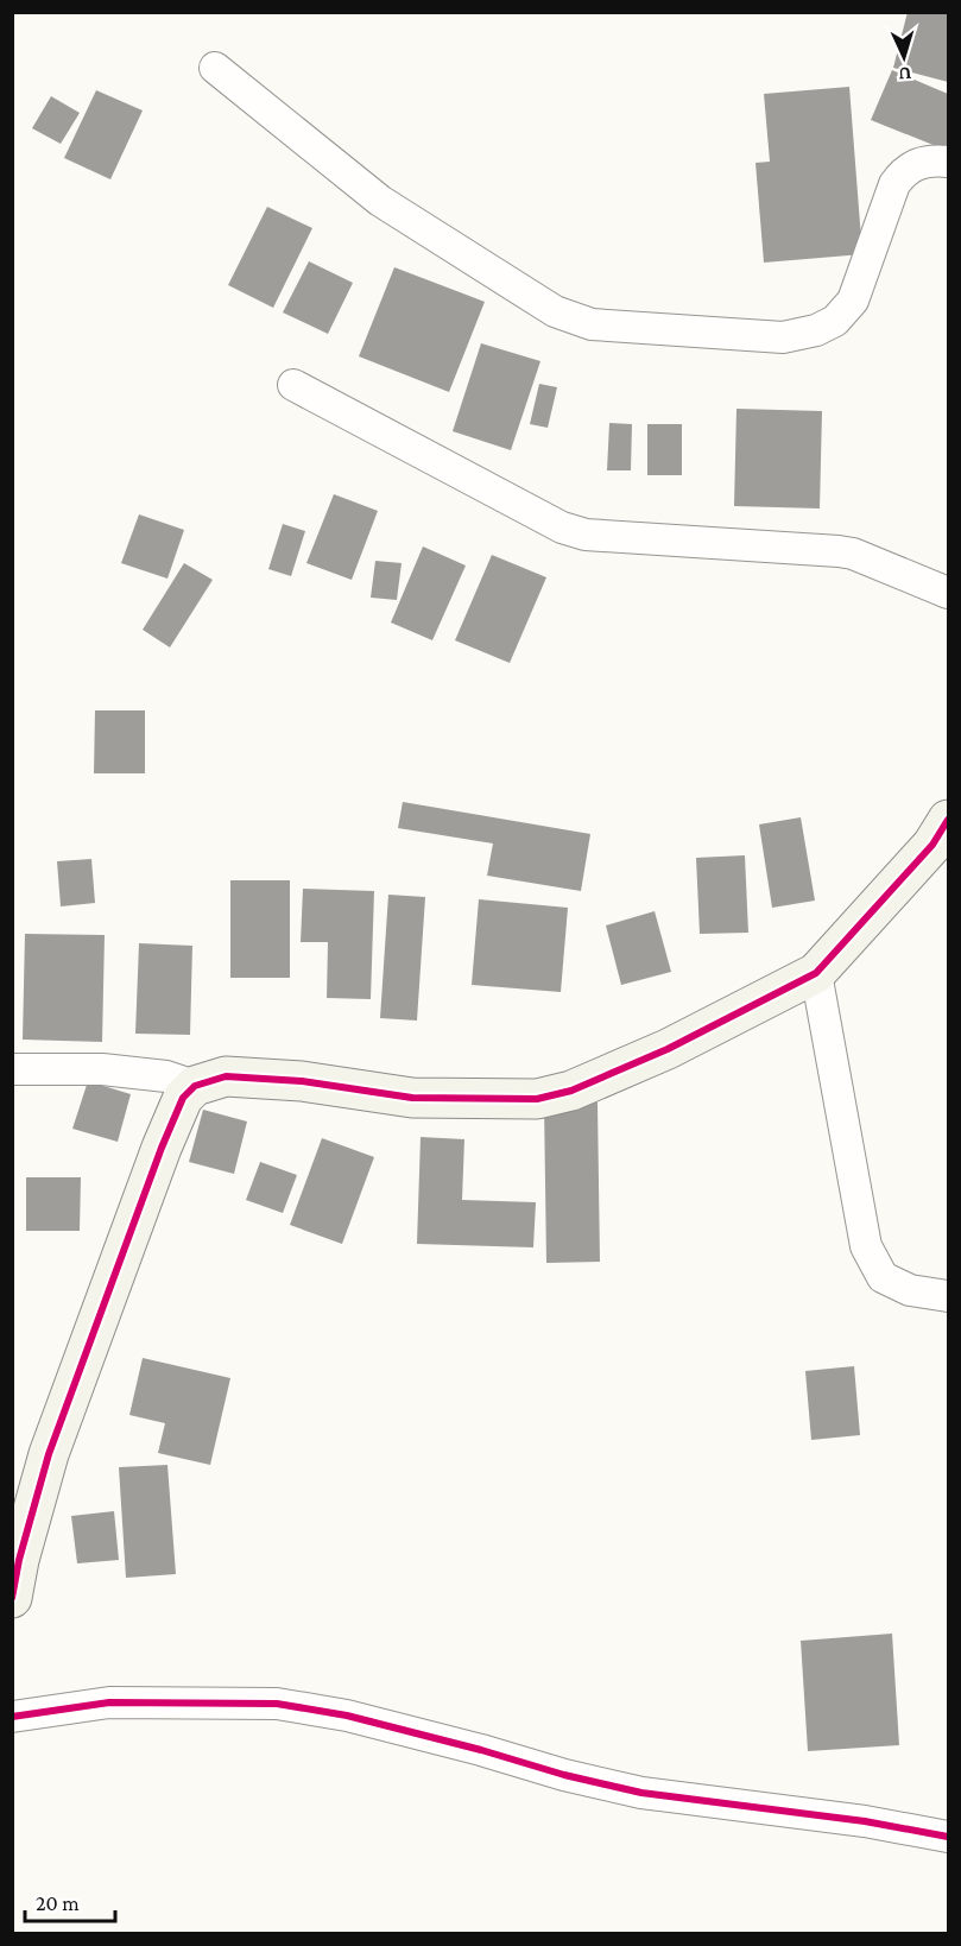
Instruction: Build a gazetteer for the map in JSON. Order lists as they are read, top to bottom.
{
  "scale_bar": "20 m",
  "north": "bottom"
}
